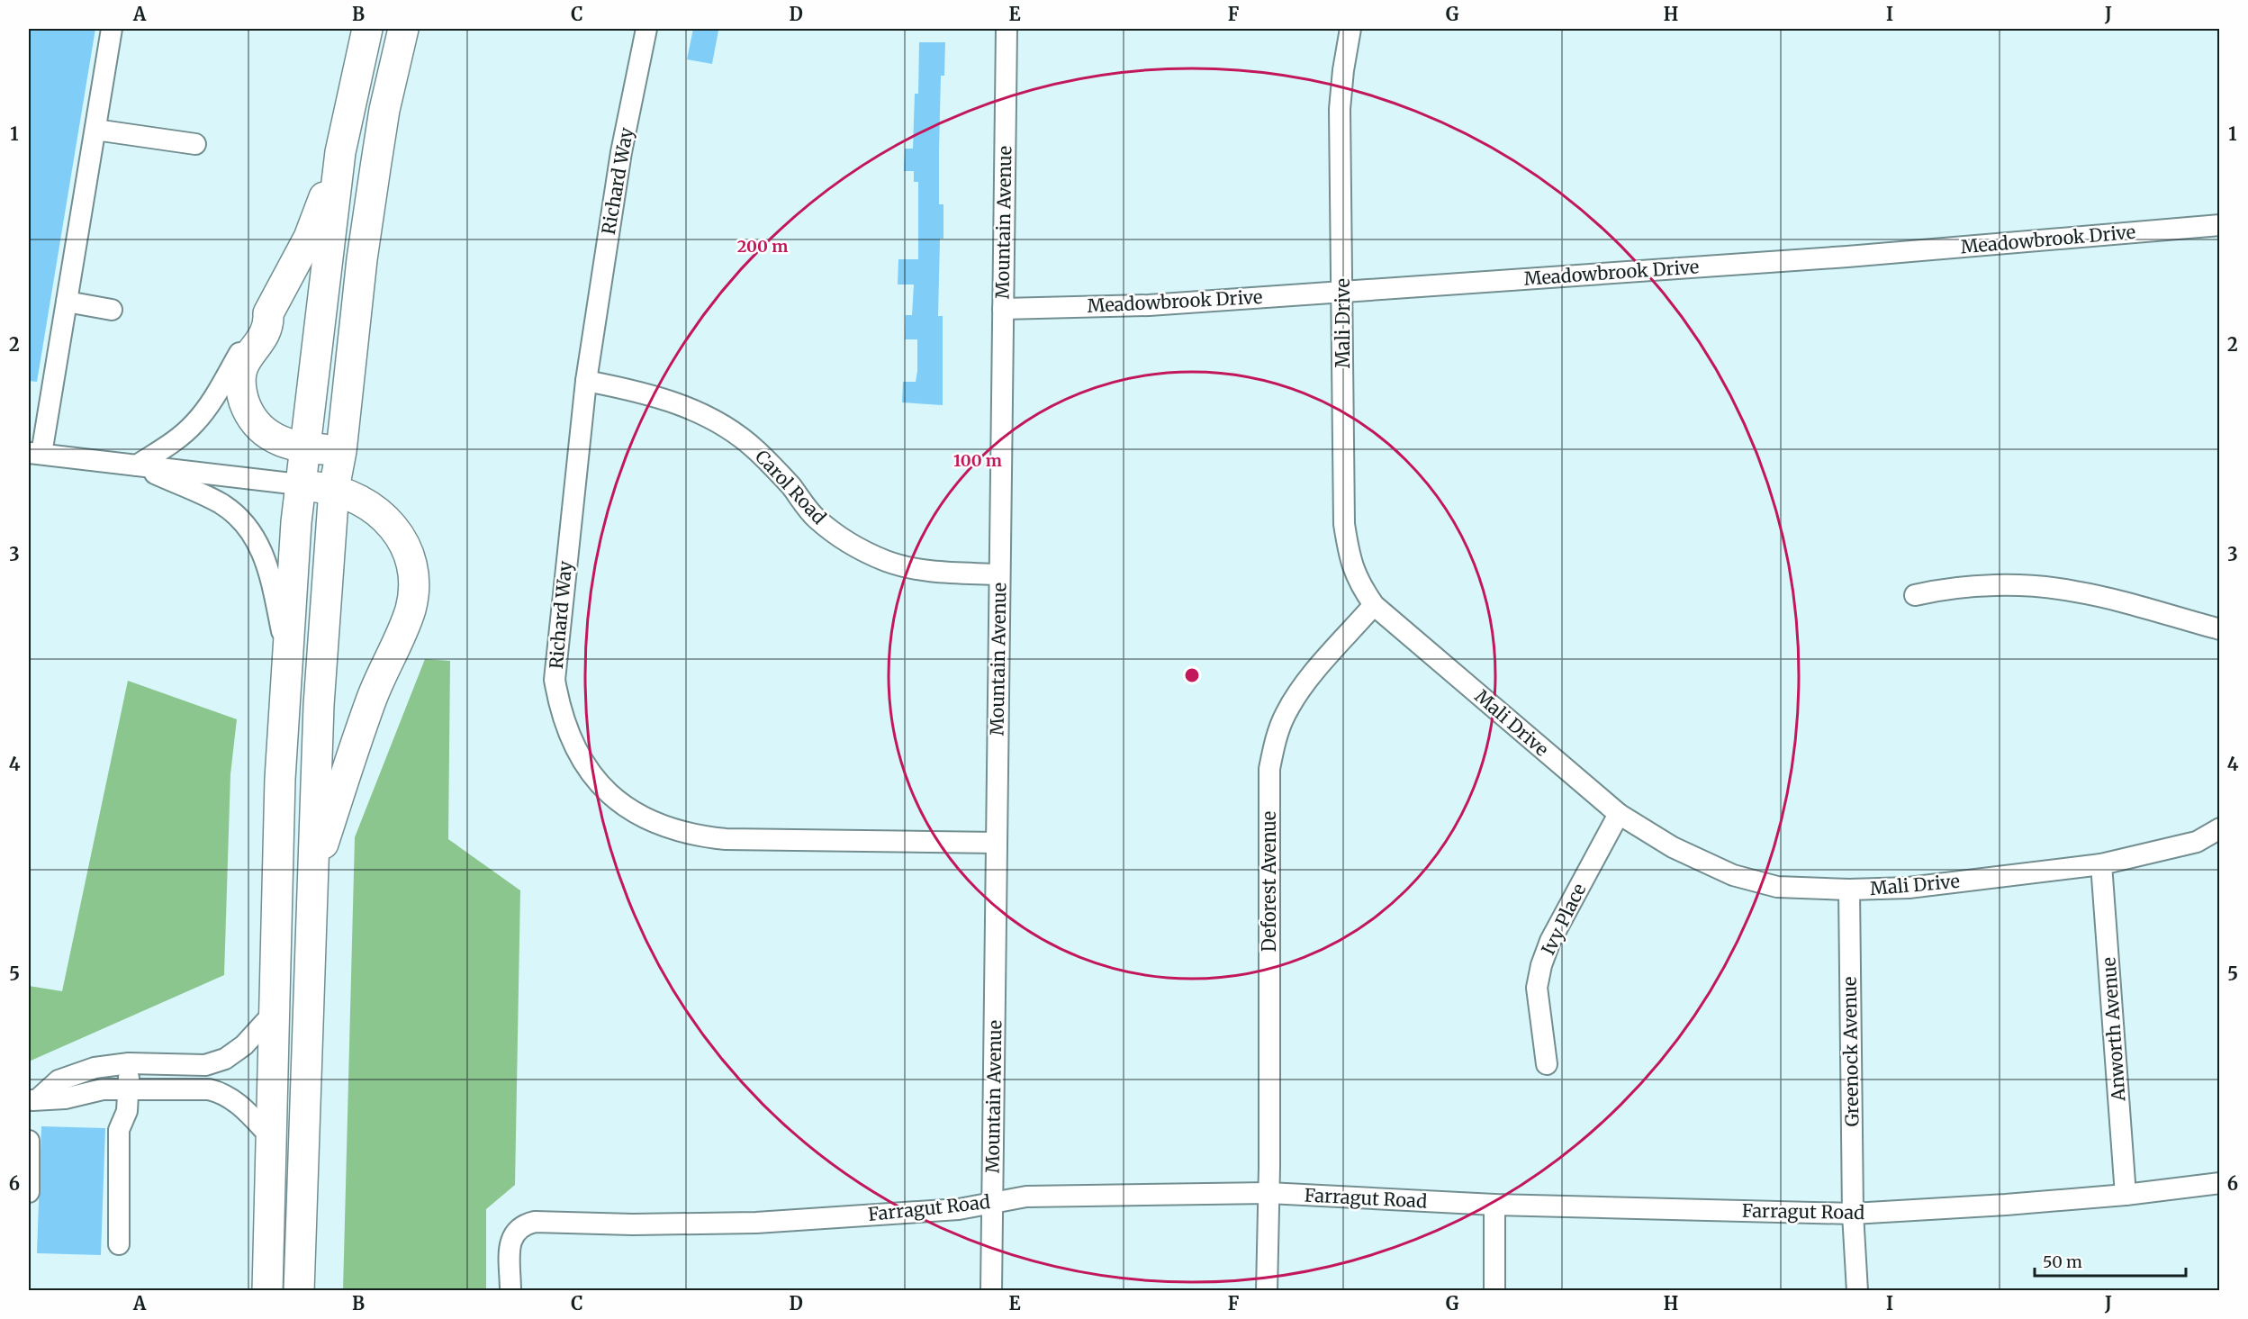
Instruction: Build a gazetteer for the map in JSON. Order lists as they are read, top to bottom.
{
  "streets": {
    "street": [
      "Richard Way",
      "Mountain Avenue",
      "Meadowbrook Drive",
      "Mali Drive",
      "Carol Road",
      "Deforest Avenue",
      "Ivy Place",
      "Anworth Avenue",
      "Greenock Avenue",
      "Farragut Road"
    ]
  },
  "crossings": [
    ["Richard Way", "Mountain Avenue"],
    ["Richard Way", "Carol Road"],
    ["Mountain Avenue", "Meadowbrook Drive"],
    ["Mountain Avenue", "Carol Road"],
    ["Mountain Avenue", "Farragut Road"],
    ["Meadowbrook Drive", "Mali Drive"],
    ["Mali Drive", "Deforest Avenue"],
    ["Mali Drive", "Ivy Place"],
    ["Mali Drive", "Anworth Avenue"],
    ["Mali Drive", "Greenock Avenue"],
    ["Deforest Avenue", "Farragut Road"],
    ["Anworth Avenue", "Farragut Road"],
    ["Greenock Avenue", "Farragut Road"]
  ],
  "scale_bar": "50 m",
  "grid": {
    "columns": [
      "A",
      "B",
      "C",
      "D",
      "E",
      "F",
      "G",
      "H",
      "I",
      "J"
    ],
    "rows": [
      "1",
      "2",
      "3",
      "4",
      "5",
      "6"
    ]
  },
  "rings": ["200 m", "100 m"]
}
